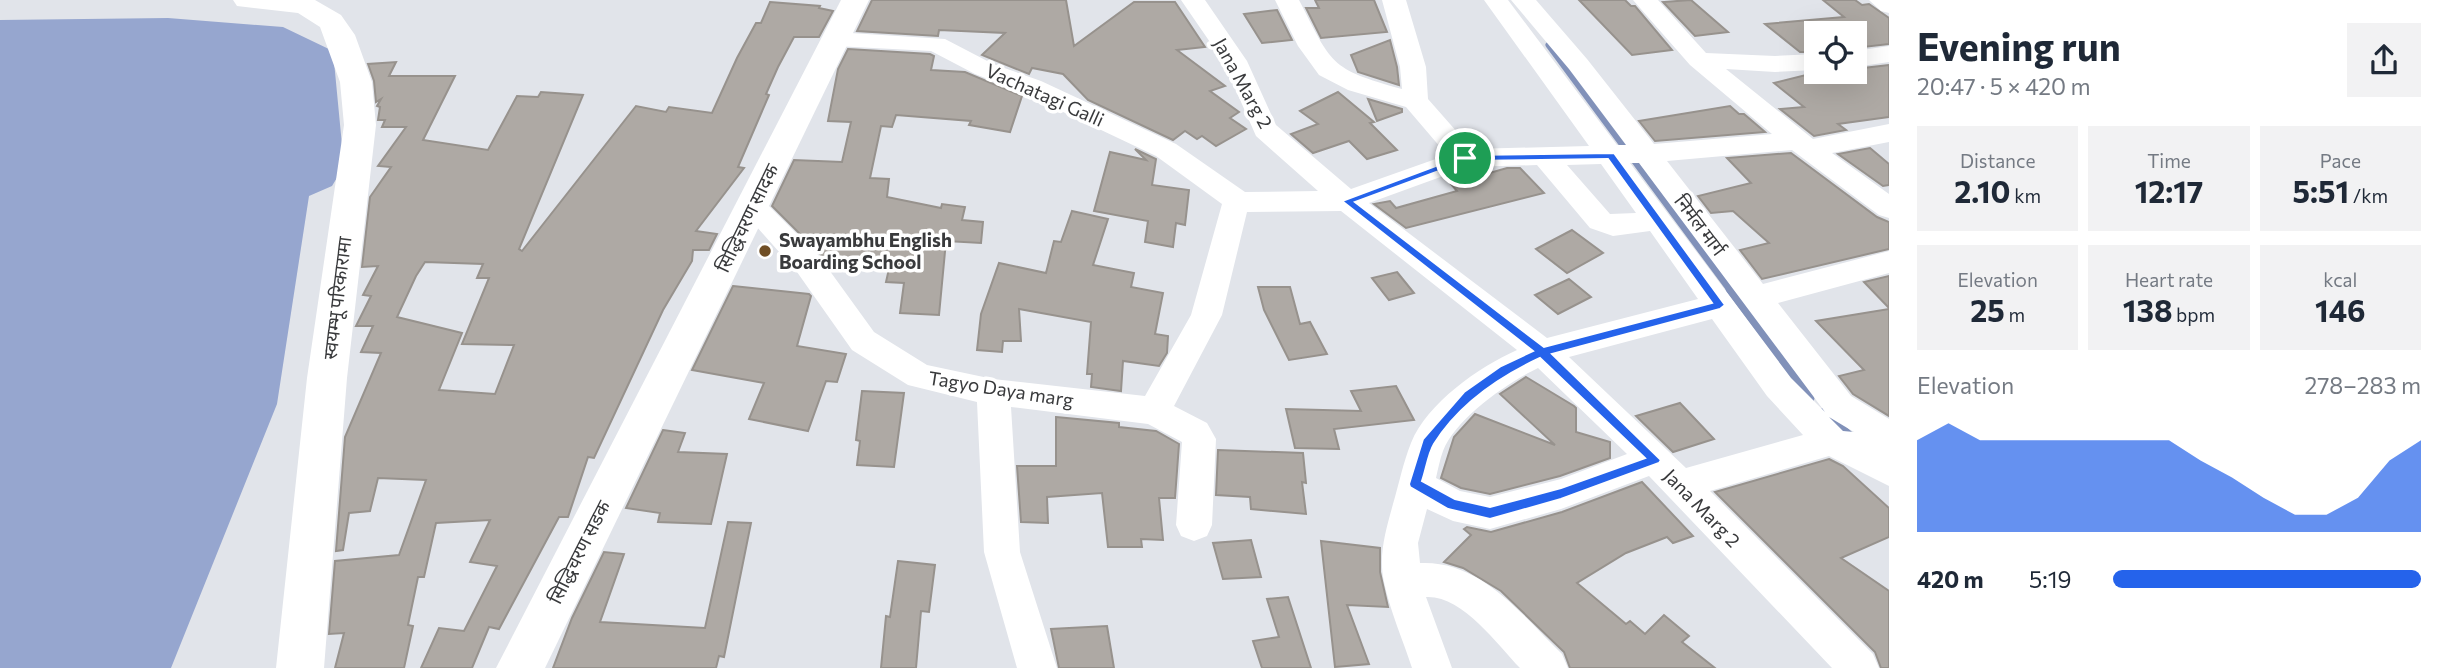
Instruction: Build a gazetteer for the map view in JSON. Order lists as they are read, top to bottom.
{
  "streets": {
    "main road": ["सिद्धिचरण सादक", "स्वयम्भू परिकारामा", "सिद्धिचरण सडक"],
    "street": [
      "Jana Marg 2",
      "Vachatagi Galli",
      "निर्मल मार्ग",
      "Tagyo Daya marg"
    ]
  },
  "crossings": [
    ["Vachatagi Galli", "सिद्धिचरण सादक"],
    ["सिद्धिचरण सादक", "Tagyo Daya marg"],
    ["सिद्धिचरण सादक", "सिद्धिचरण सडक"]
  ],
  "places": ["Swayambhu English Boarding School"],
  "page": {
    "heading": ["Evening run", "20:47 · 5 × 420 m"],
    "stats": [
      ["Distance", "2.10 km"],
      ["Time", "12:17"],
      ["Pace", "5:51 /km"],
      ["Elevation", "25 m"],
      ["Heart rate", "138 bpm"],
      ["kcal", "146"]
    ],
    "chart": ["Elevation", "278–283 m"],
    "list": [
      {
        "name": "420 m",
        "note": "5:19"
      }
    ]
  }
}
